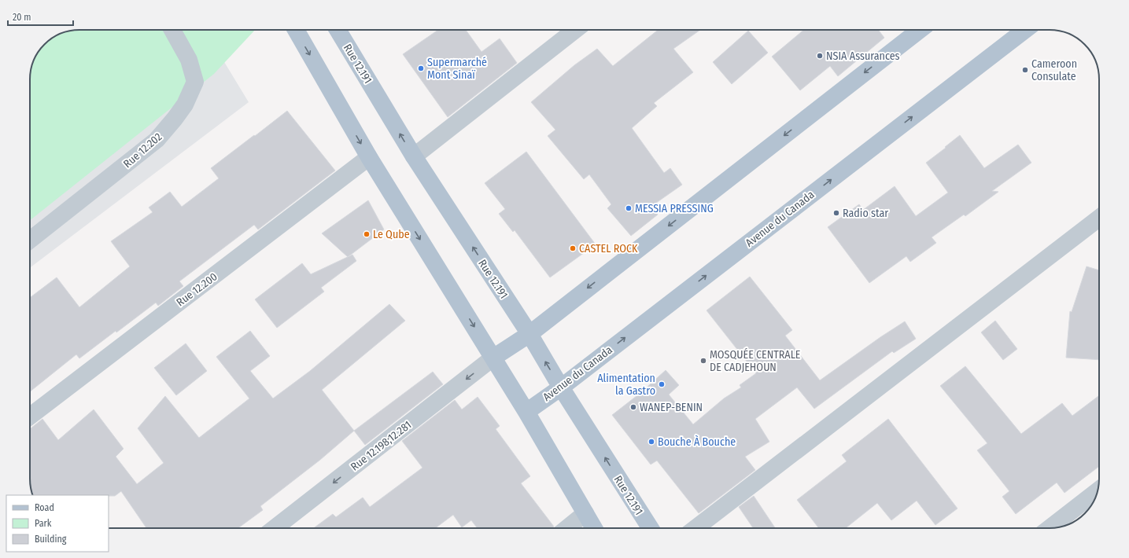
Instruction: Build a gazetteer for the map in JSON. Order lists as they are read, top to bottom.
{
  "streets": {
    "main road": ["Rue 12.191", "Avenue du Canada"],
    "street": ["Rue 12.202", "Rue 12.200", "Rue 12.198;12.281"]
  },
  "crossings": [
    ["Rue 12.191", "Avenue du Canada"]
  ],
  "one_way": ["Rue 12.198;12.281"],
  "places": [
    "NSIA Assurances",
    "Supermarché Mont Sinaï",
    "Cameroon Consulate",
    "MESSIA PRESSING",
    "Radio star",
    "Le Qube",
    "CASTEL ROCK",
    "MOSQUÉE CENTRALE DE CADJEHOUN",
    "Alimentation la Gastro",
    "WANEP-BENIN",
    "Bouche À Bouche"
  ],
  "legend": ["Road", "Park", "Building"],
  "scale_bar": "20 m"
}
